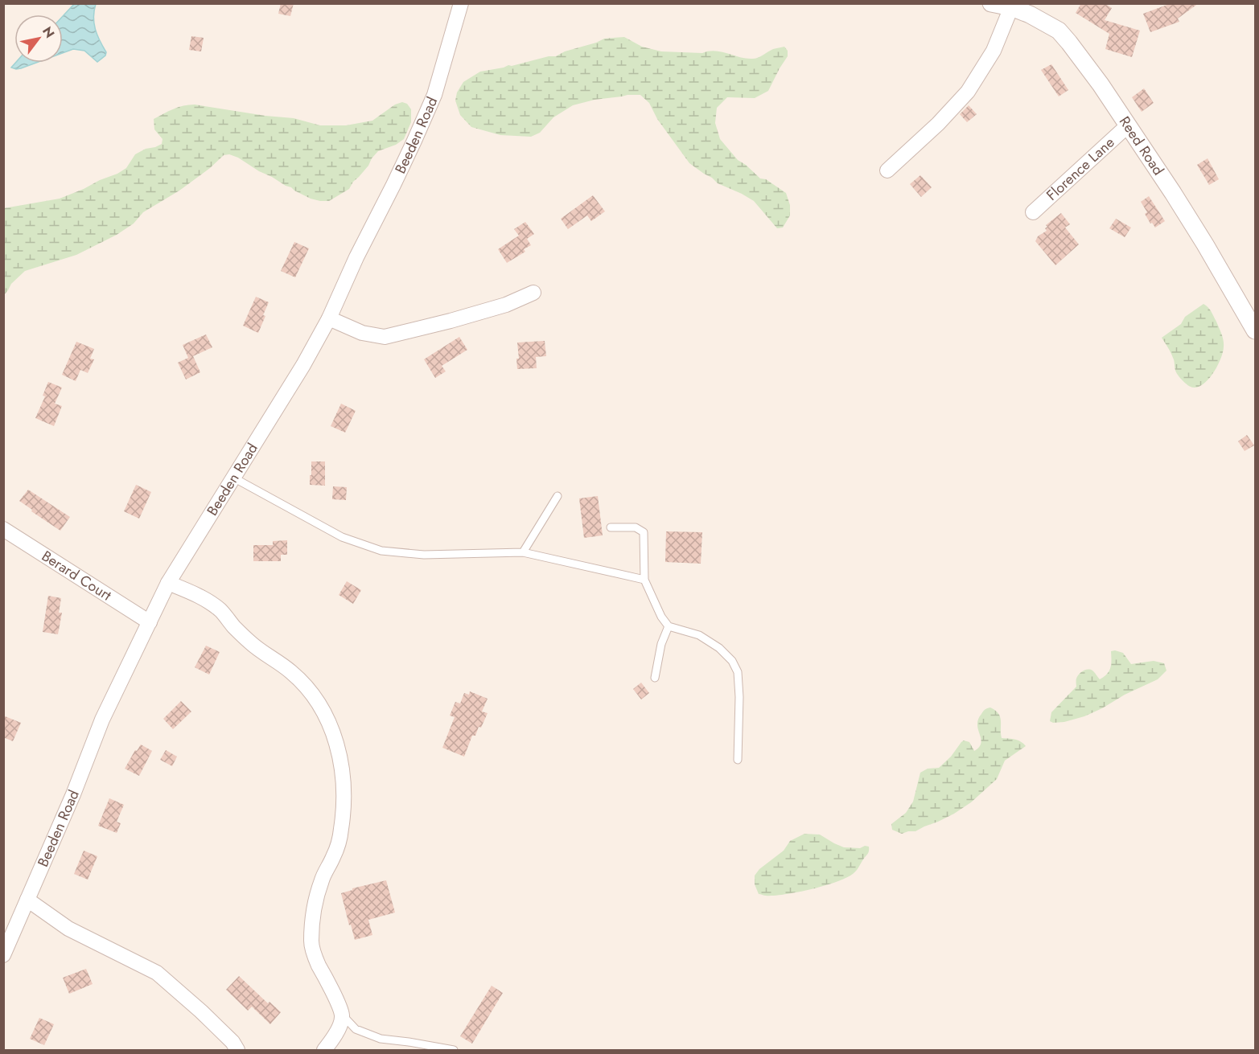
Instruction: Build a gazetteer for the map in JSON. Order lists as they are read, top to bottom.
{
  "streets": {
    "street": [
      "Beeden Road",
      "Reed Road",
      "Florence Lane",
      "Berard Court"
    ]
  },
  "crossings": [
    ["Beeden Road", "Berard Court"],
    ["Reed Road", "Florence Lane"]
  ],
  "north": "top right"
}
